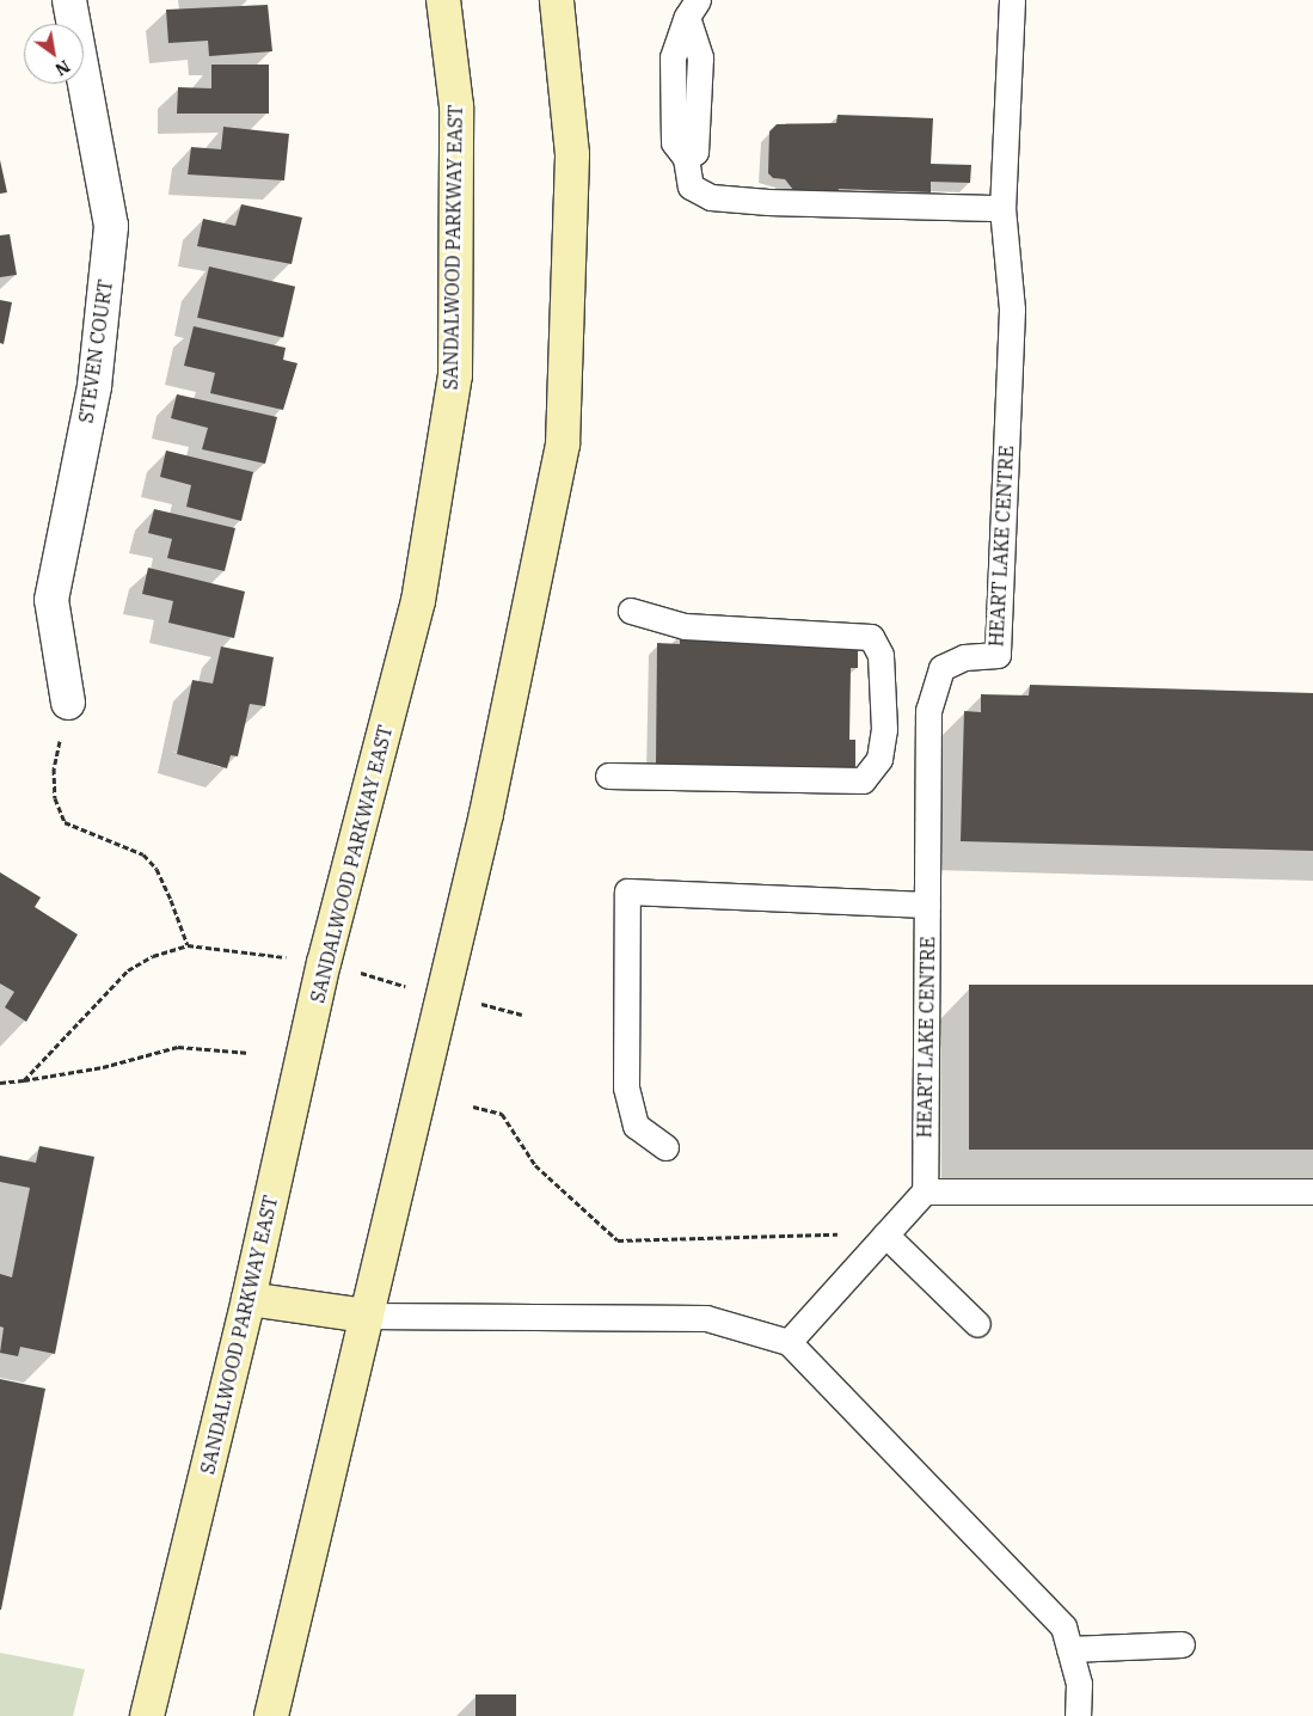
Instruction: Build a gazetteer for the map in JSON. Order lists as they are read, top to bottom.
{
  "streets": {
    "main road": ["SANDALWOOD PARKWAY EAST"],
    "street": ["STEVEN COURT"],
    "lane": ["HEART LAKE CENTRE"]
  },
  "north": "bottom right"
}
